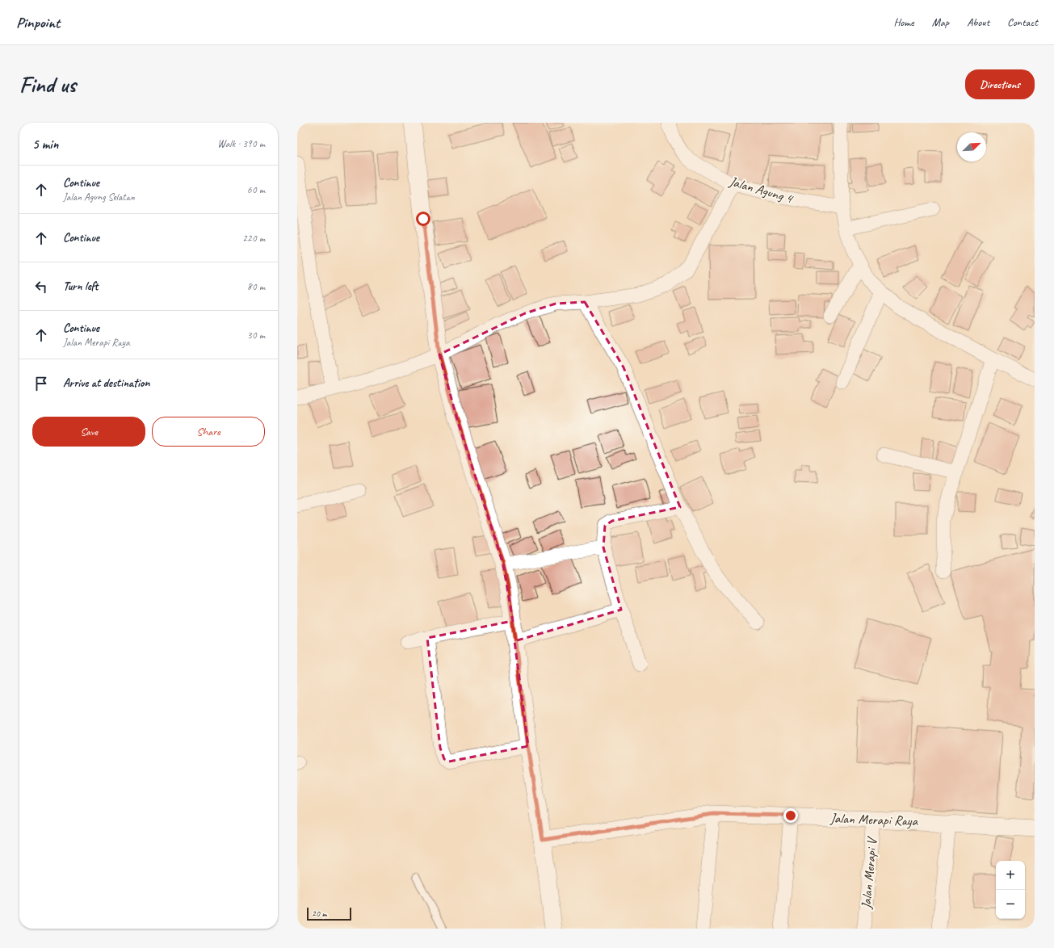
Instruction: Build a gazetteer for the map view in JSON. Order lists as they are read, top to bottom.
{
  "streets": {
    "street": ["Jalan Agung 4", "Jalan Merapi Raya", "Jalan Merapi V"]
  },
  "crossings": [
    ["Jalan Merapi Raya", "Jalan Merapi V"]
  ],
  "scale_bar": "20 m",
  "north": "top right",
  "page": {
    "header": "Pinpoint",
    "nav": [
      "Home",
      "Map",
      "About",
      "Contact"
    ],
    "buttons": [
      "Directions",
      ["Save", "Share"]
    ],
    "title": "Find us",
    "heading": ["5 min", "Walk · 390 m"],
    "list": [
      ["Continue", "Jalan Agung Selatan", "60 m"],
      ["Continue", "220 m"],
      ["Turn left", "80 m"],
      ["Continue", "Jalan Merapi Raya", "30 m"],
      "Arrive at destination"
    ],
    "map_buttons": ["+", "−"],
    "scale": "20 m"
  }
}
